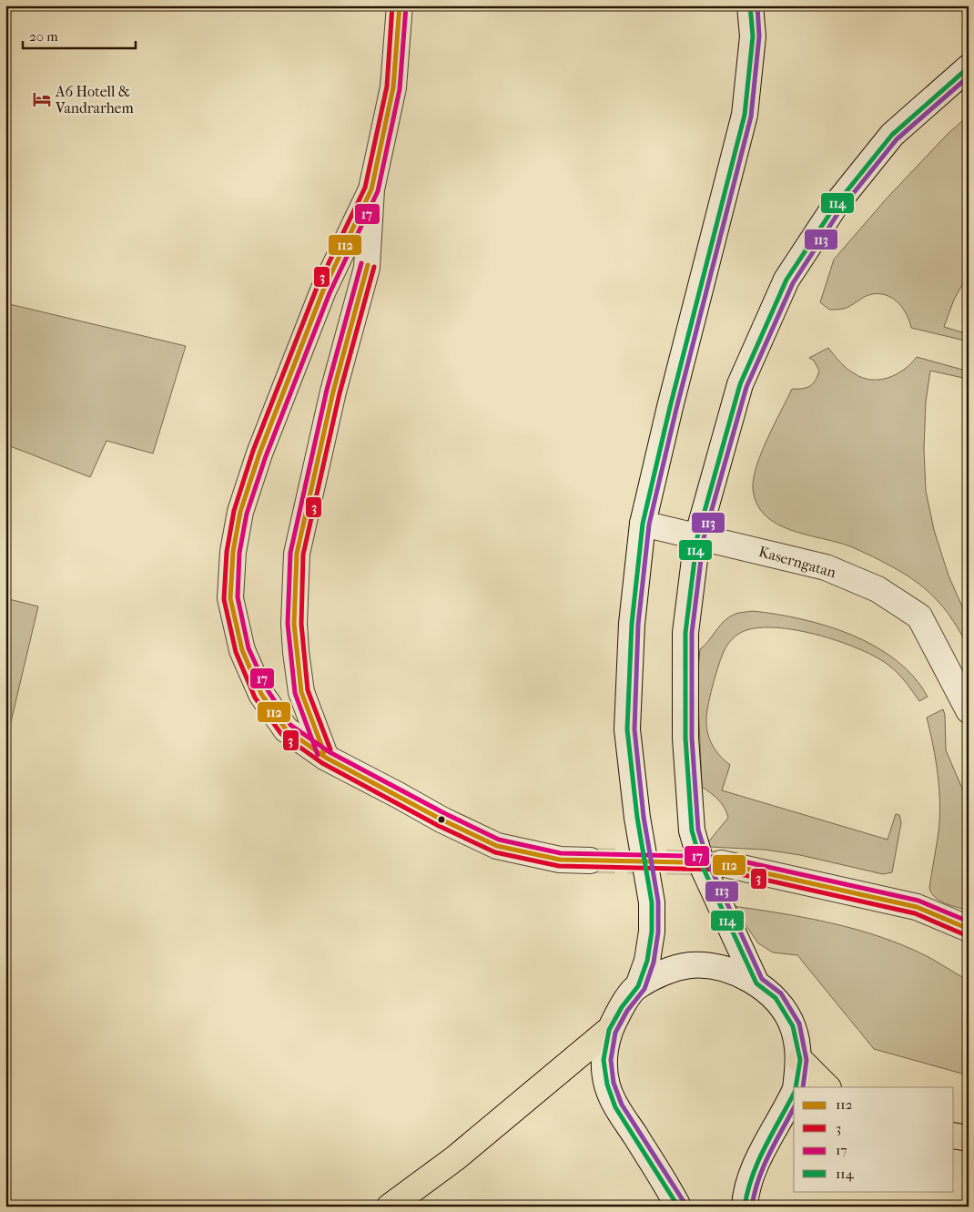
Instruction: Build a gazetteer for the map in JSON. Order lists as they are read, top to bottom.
{
  "streets": {
    "street": ["Kaserngatan"]
  },
  "places": {
    "hotel": ["A6 Hotell & Vandrarhem"]
  },
  "lines": [
    "transit line 112",
    "transit line 3",
    "transit line 114",
    "transit line 113",
    "transit line 17"
  ],
  "legend": [
    "112",
    "3",
    "17",
    "114"
  ],
  "scale_bar": "20 m"
}
